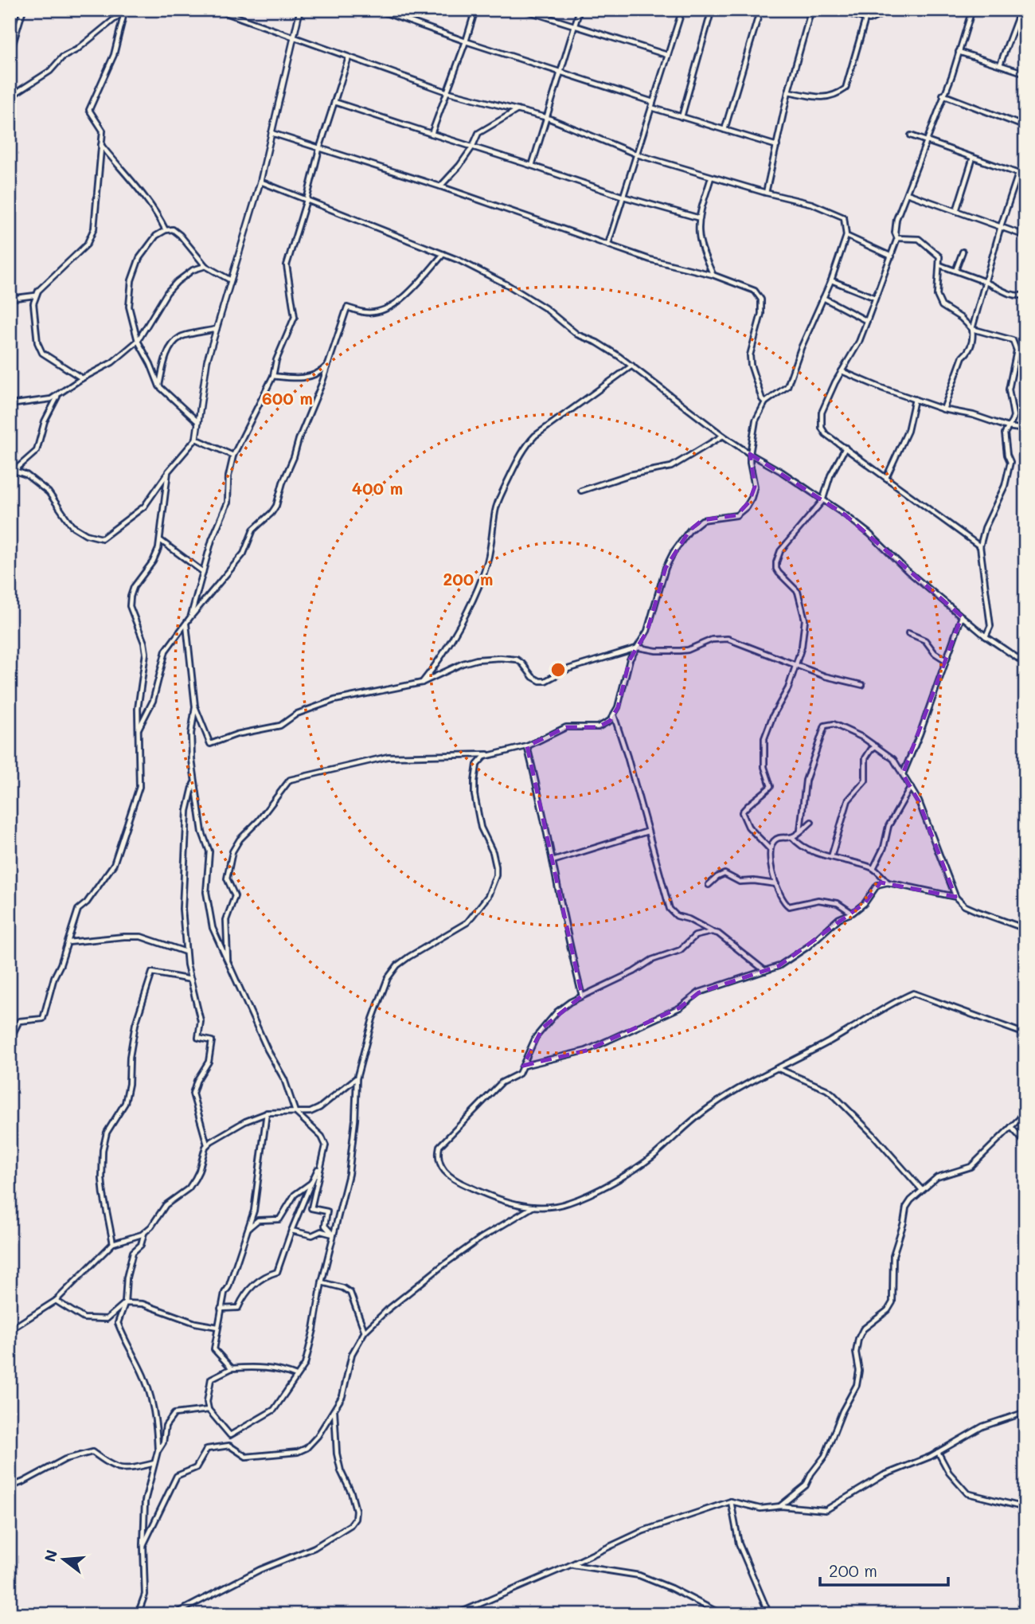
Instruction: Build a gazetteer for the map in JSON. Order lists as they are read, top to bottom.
{
  "scale_bar": "200 m",
  "north": "left",
  "rings": ["600 m", "400 m", "200 m"]
}
